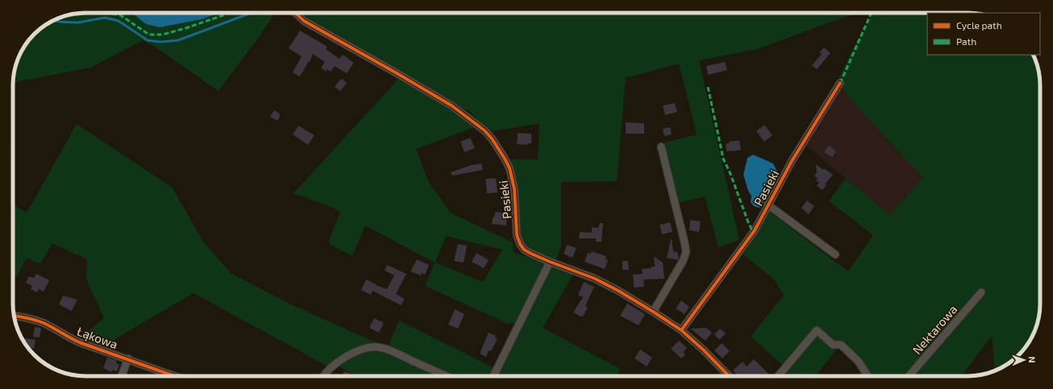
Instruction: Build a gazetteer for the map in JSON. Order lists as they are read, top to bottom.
{
  "streets": {
    "street": ["Pasieki", "Nektarowa", "Łąkowa"]
  },
  "legend": ["Cycle path", "Path"],
  "north": "right"
}
